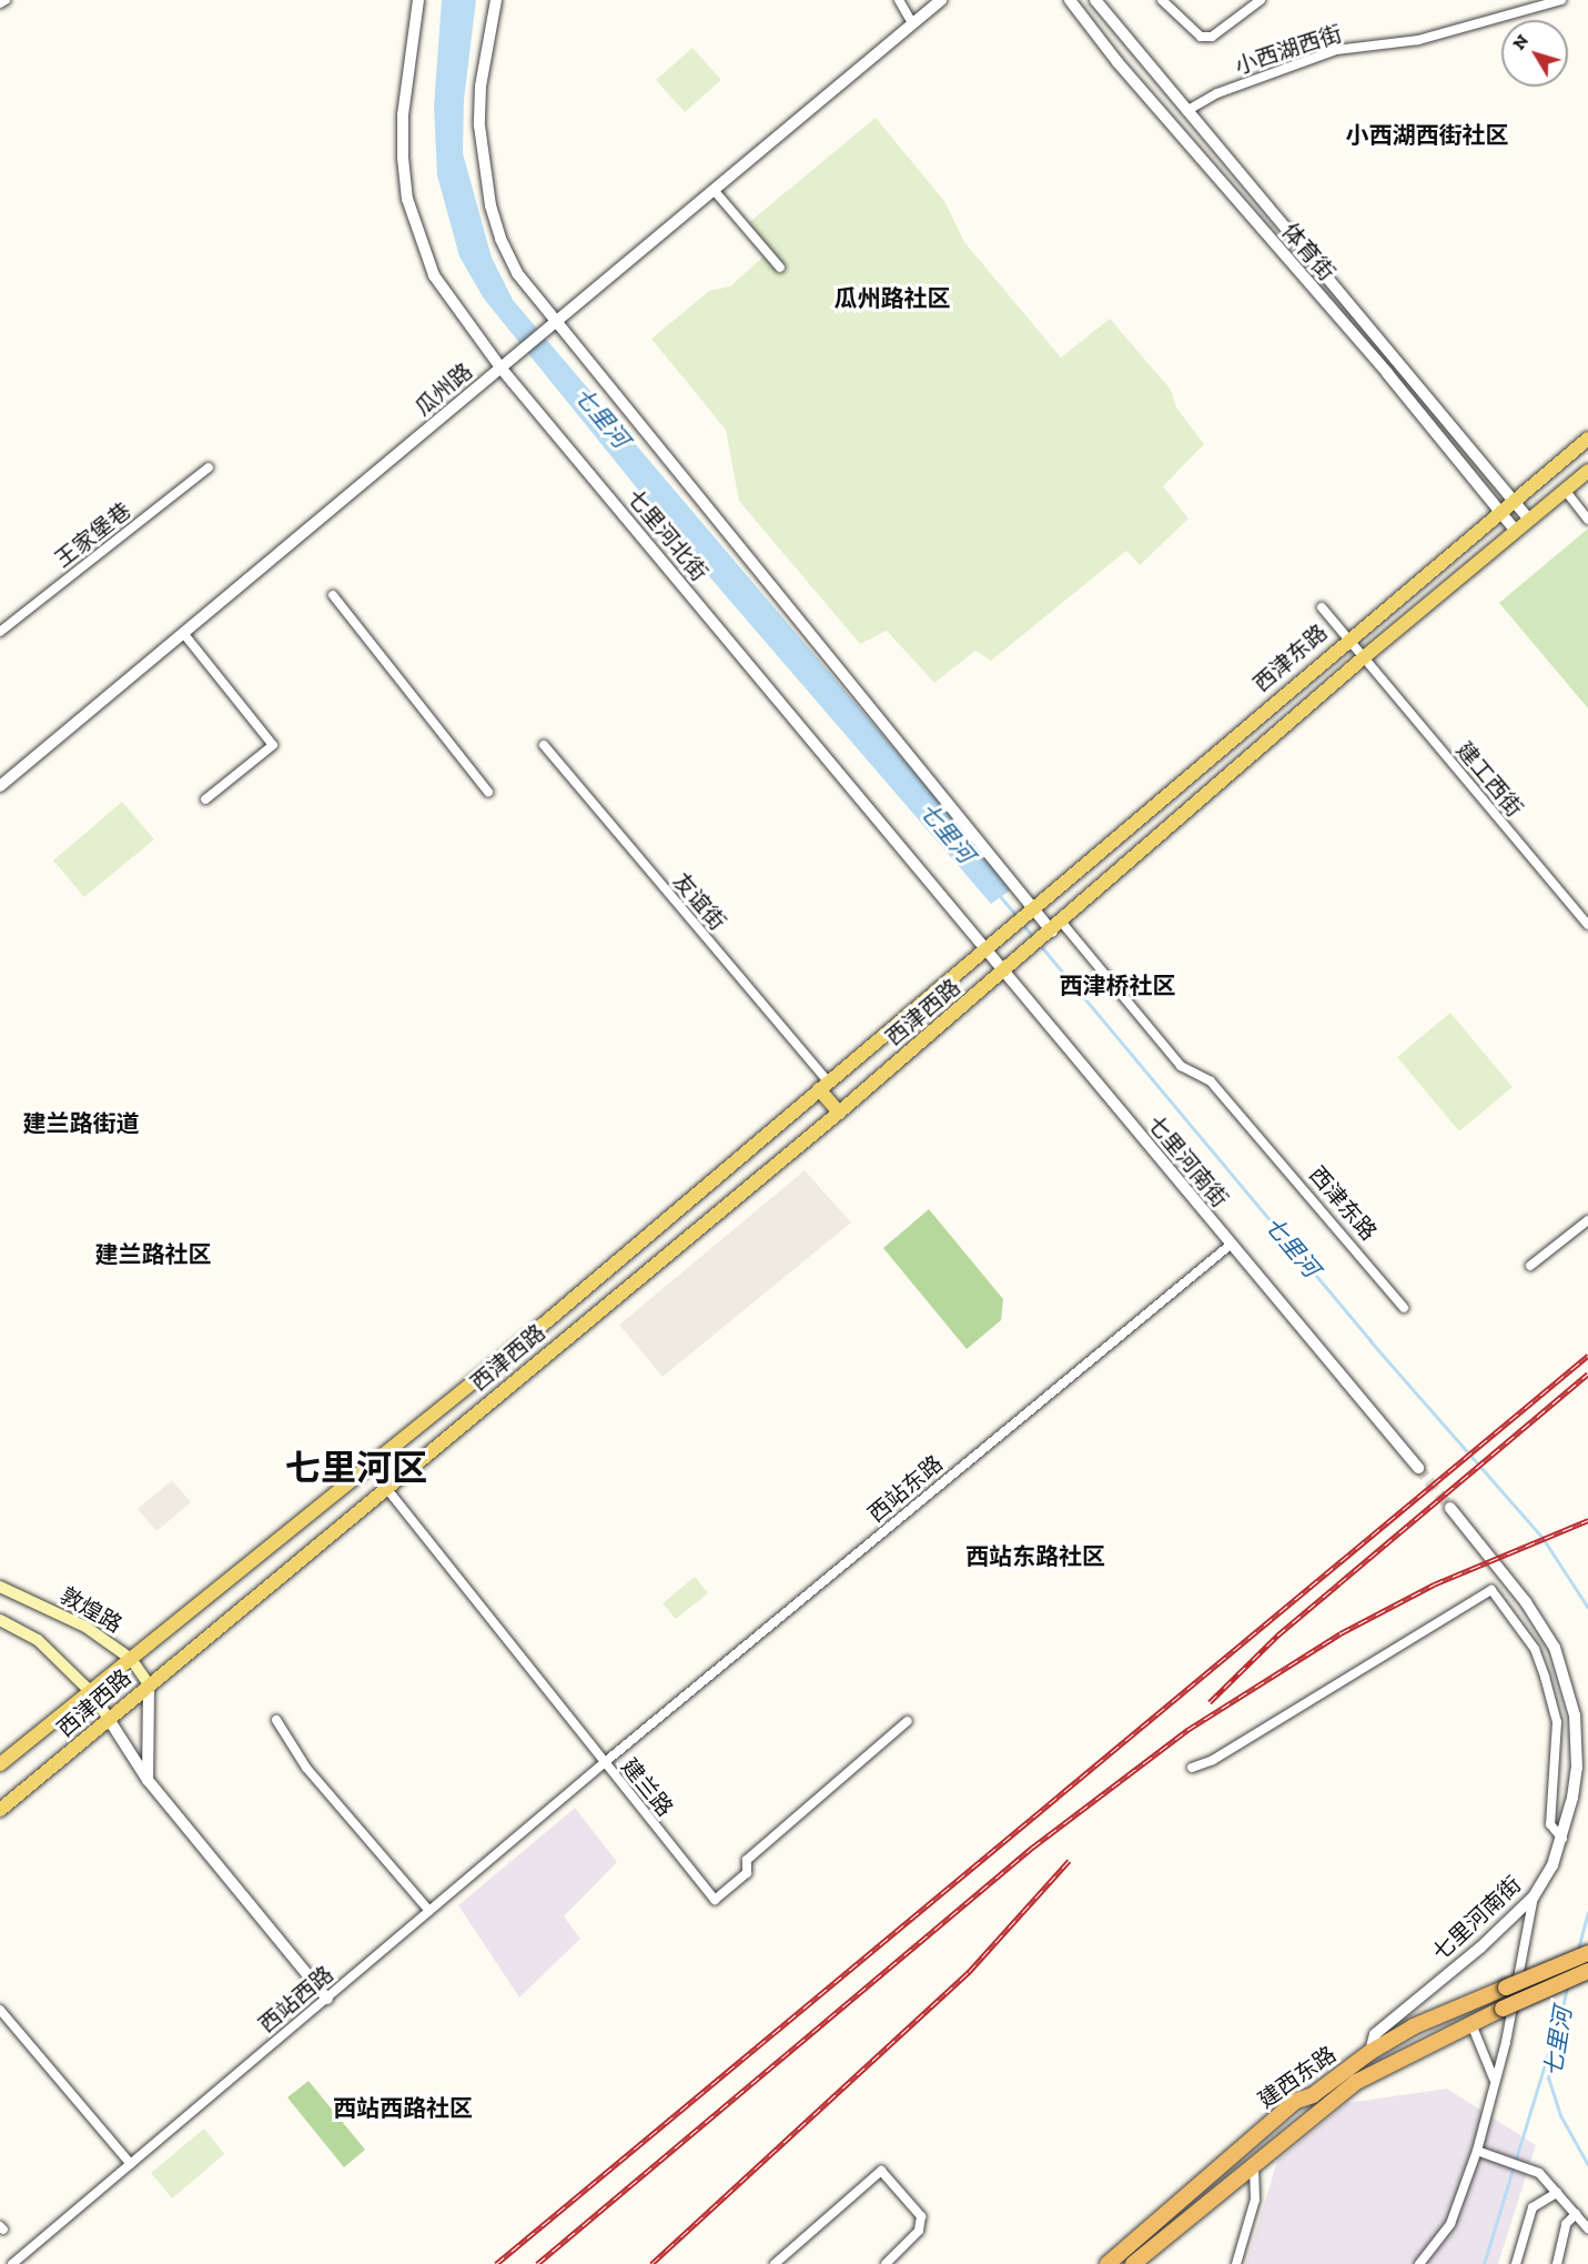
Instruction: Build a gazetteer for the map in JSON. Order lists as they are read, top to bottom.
{
  "streets": {
    "highway": ["建西东路"],
    "main road": ["西津东路", "西津西路", "敦煌路"],
    "street": [
      "小西湖西街",
      "体育街",
      "瓜州路",
      "王家堡巷",
      "七里河北街",
      "建工西街",
      "友谊街",
      "七里河南街",
      "西站东路",
      "建兰路",
      "西站西路"
    ]
  },
  "crossings": [
    ["小西湖西街", "体育街"],
    ["体育街", "西津东路"],
    ["瓜州路", "七里河北街"],
    ["七里河北街", "西津西路"],
    ["七里河北街", "七里河南街"],
    ["西津东路", "建工西街"],
    ["西津东路", "西津西路"],
    ["友谊街", "西津西路"],
    ["西津西路", "七里河南街"],
    ["西津西路", "敦煌路"],
    ["西津西路", "建兰路"],
    ["七里河南街", "西站东路"],
    ["七里河南街", "建西东路"],
    ["西站东路", "建兰路"],
    ["西站东路", "西站西路"],
    ["建兰路", "西站西路"]
  ],
  "districts": [
    "小西湖西街社区",
    "瓜州路社区",
    "西津桥社区",
    "建兰路街道",
    "建兰路社区",
    "七里河区",
    "西站东路社区",
    "西站西路社区"
  ],
  "water": ["七里河"],
  "north": "top left"
}
